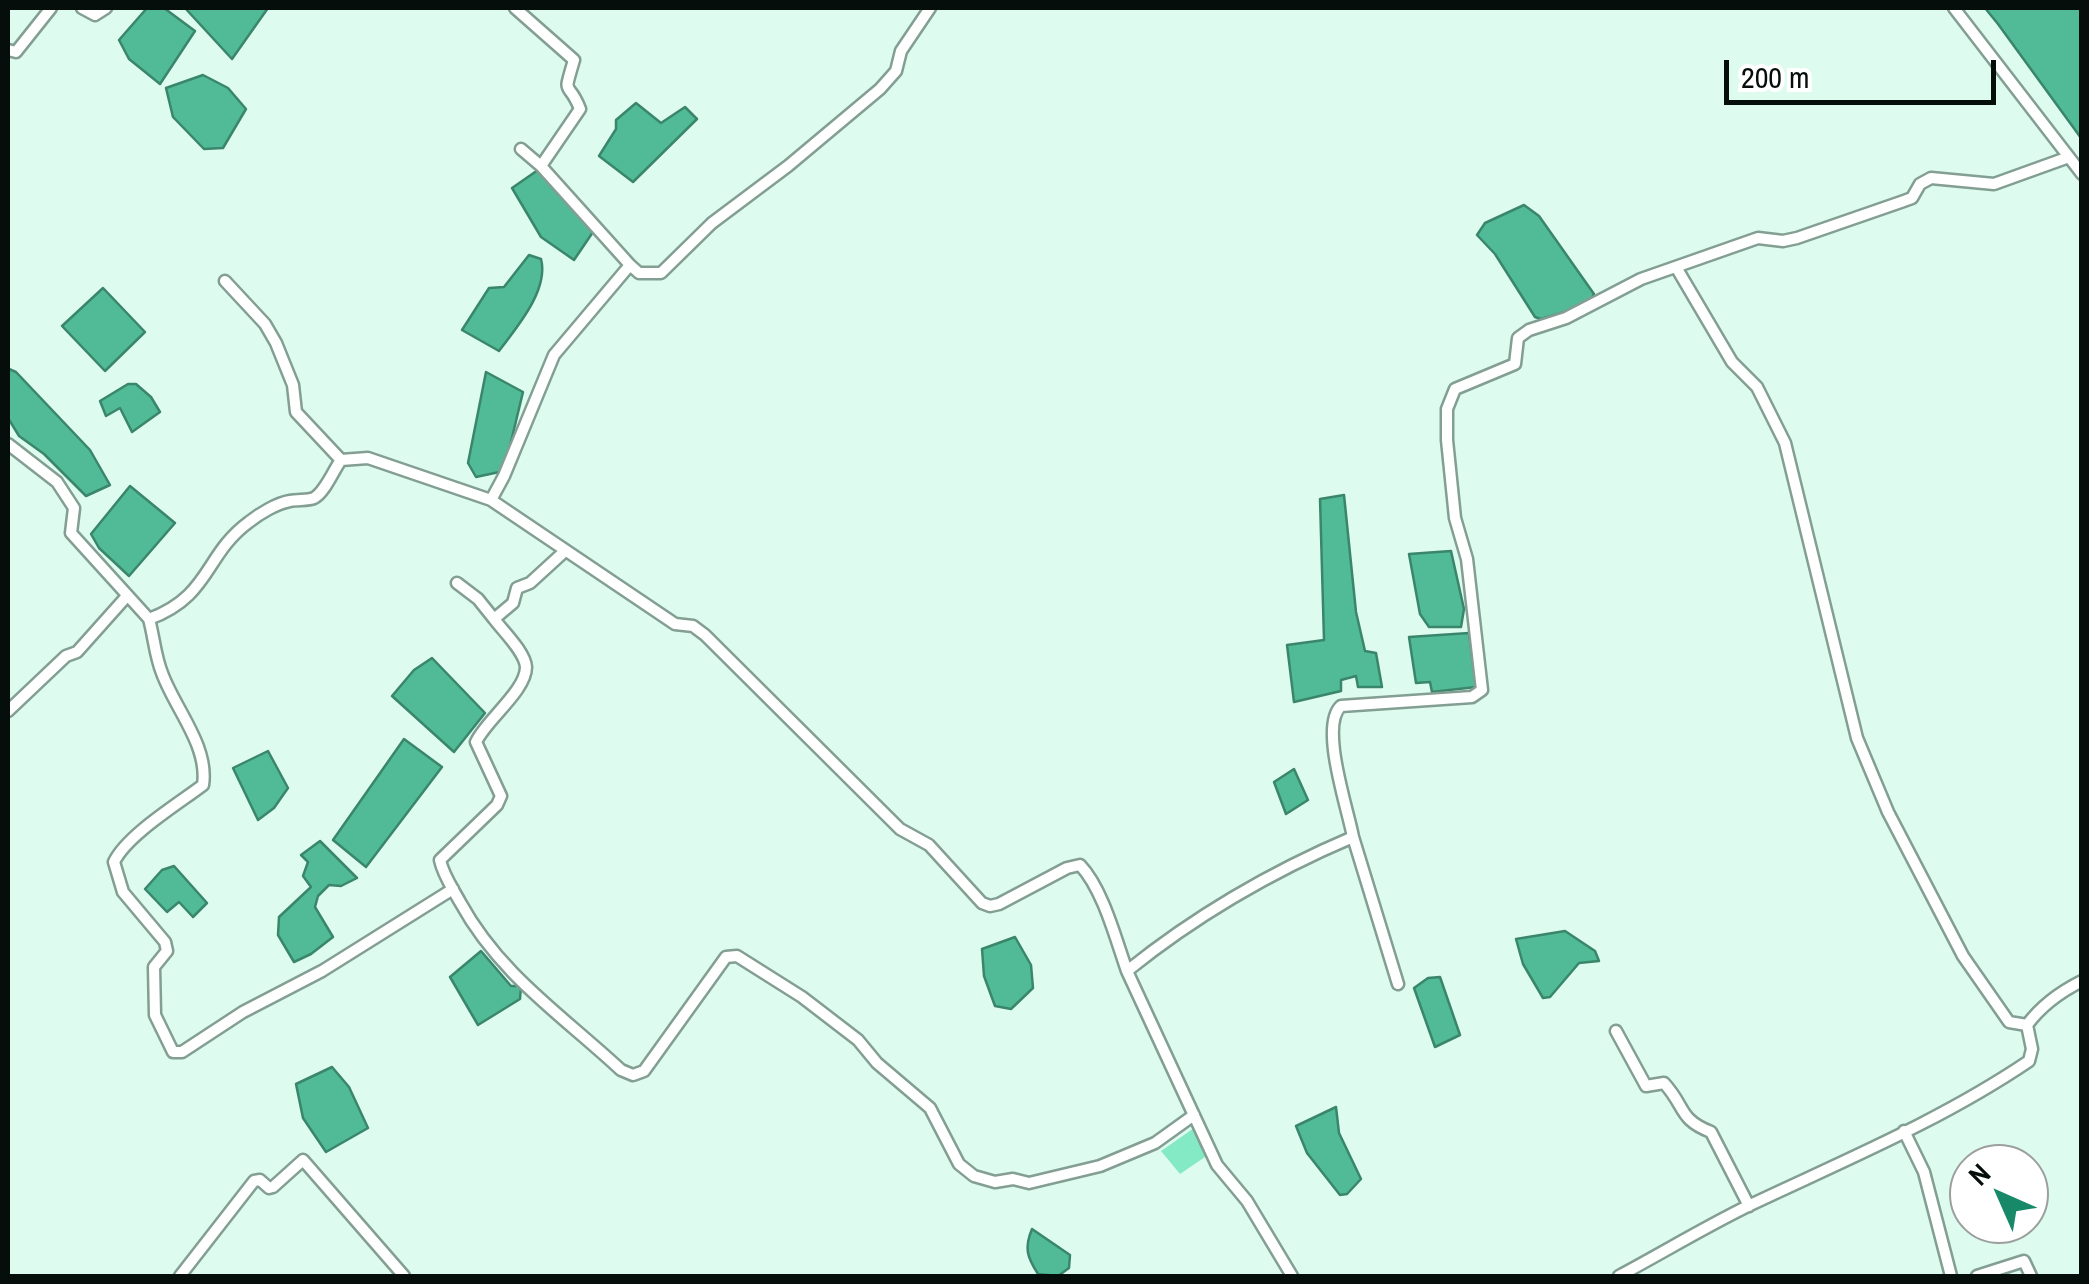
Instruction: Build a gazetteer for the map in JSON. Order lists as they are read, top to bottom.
{
  "scale_bar": "200 m",
  "north": "top left"
}
